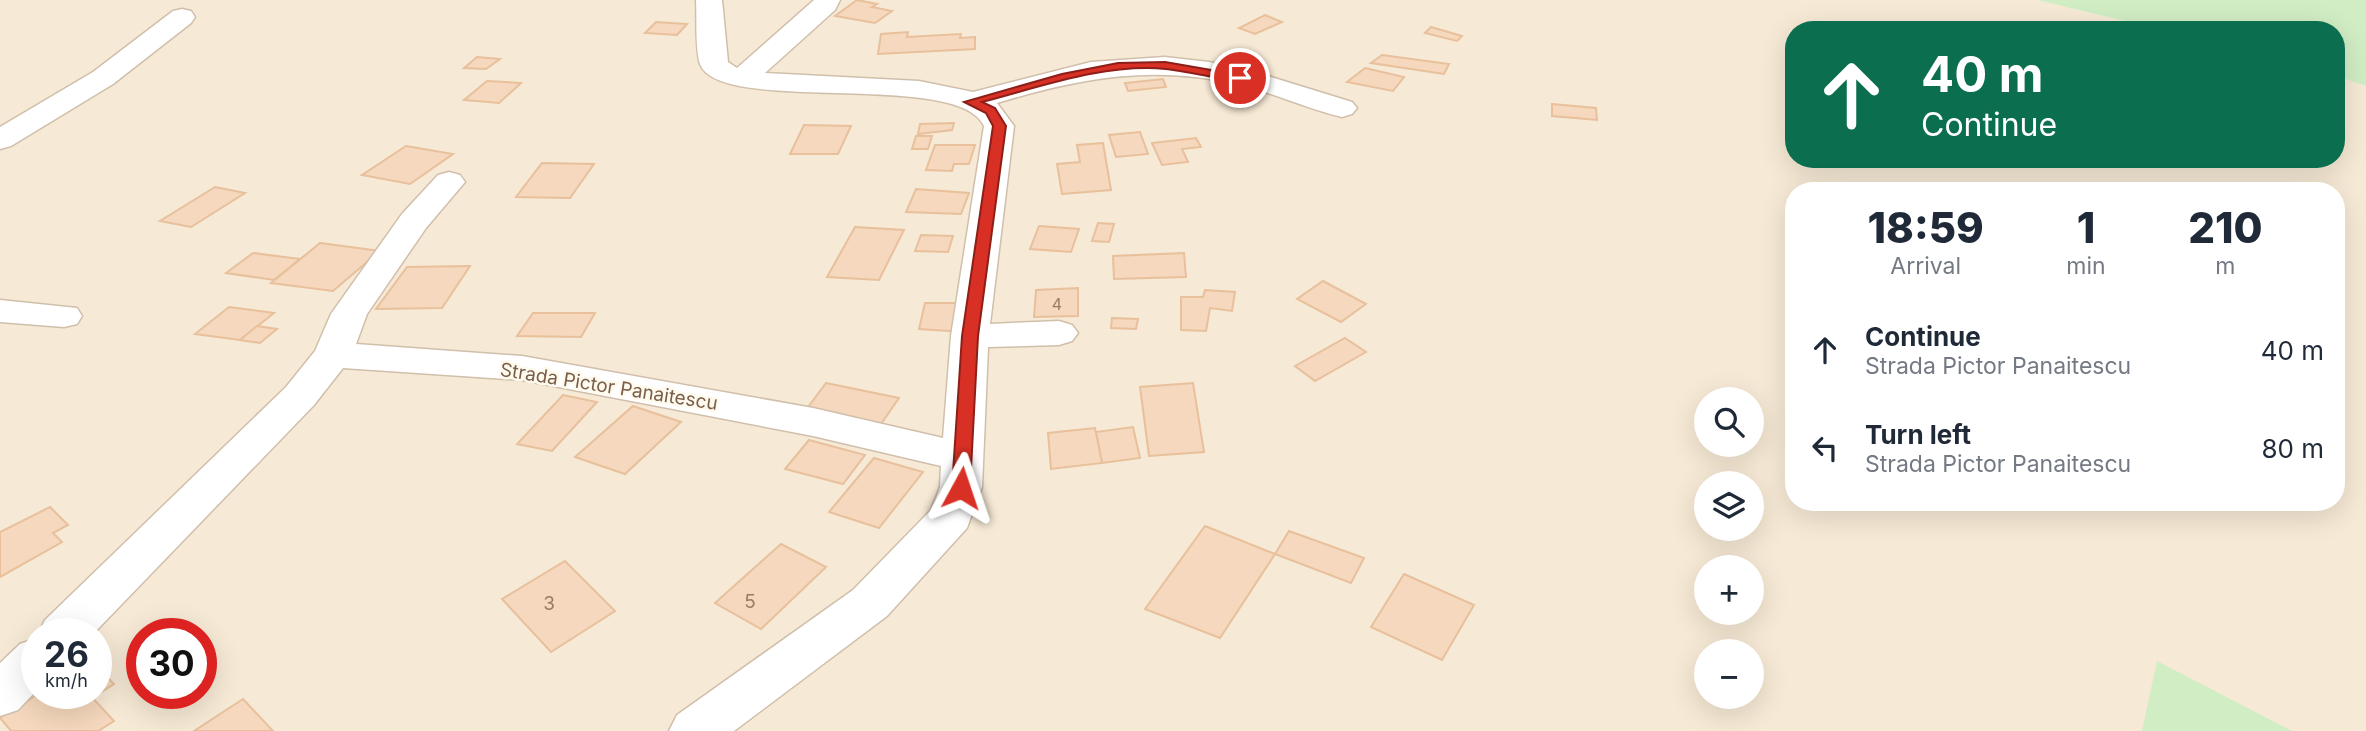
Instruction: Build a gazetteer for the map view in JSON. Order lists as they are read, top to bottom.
{
  "streets": {
    "street": ["Strada Pictor Panaitescu"]
  },
  "house_numbers": ["4", "5", "3"],
  "page": {
    "turn": ["40 m", "Continue"],
    "eta": [
      "18:59",
      "Arrival",
      "1",
      "min",
      "210",
      "m"
    ],
    "list": [
      {
        "name": "Continue",
        "note": "Strada Pictor Panaitescu",
        "value": "40 m"
      },
      {
        "name": "Turn left",
        "note": "Strada Pictor Panaitescu",
        "value": "80 m"
      }
    ],
    "map_buttons": ["+", "−"],
    "speed": "26 km/h",
    "limit": "30"
  }
}
